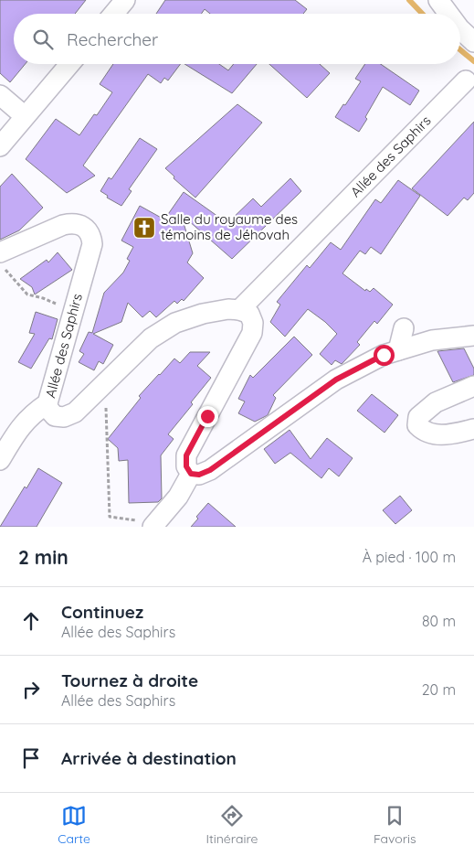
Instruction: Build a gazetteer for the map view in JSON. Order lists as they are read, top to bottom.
{
  "streets": {
    "street": ["Allée des Saphirs"]
  },
  "places": {
    "church": ["Salle du royaume des témoins de Jéhovah"]
  },
  "page": {
    "search": "Rechercher",
    "heading": ["2 min", "À pied · 100 m"],
    "list": [
      ["Continuez", "Allée des Saphirs", "80 m"],
      ["Tournez à droite", "Allée des Saphirs", "20 m"],
      "Arrivée à destination"
    ],
    "nav": ["Carte", "Itinéraire", "Favoris"]
  }
}
